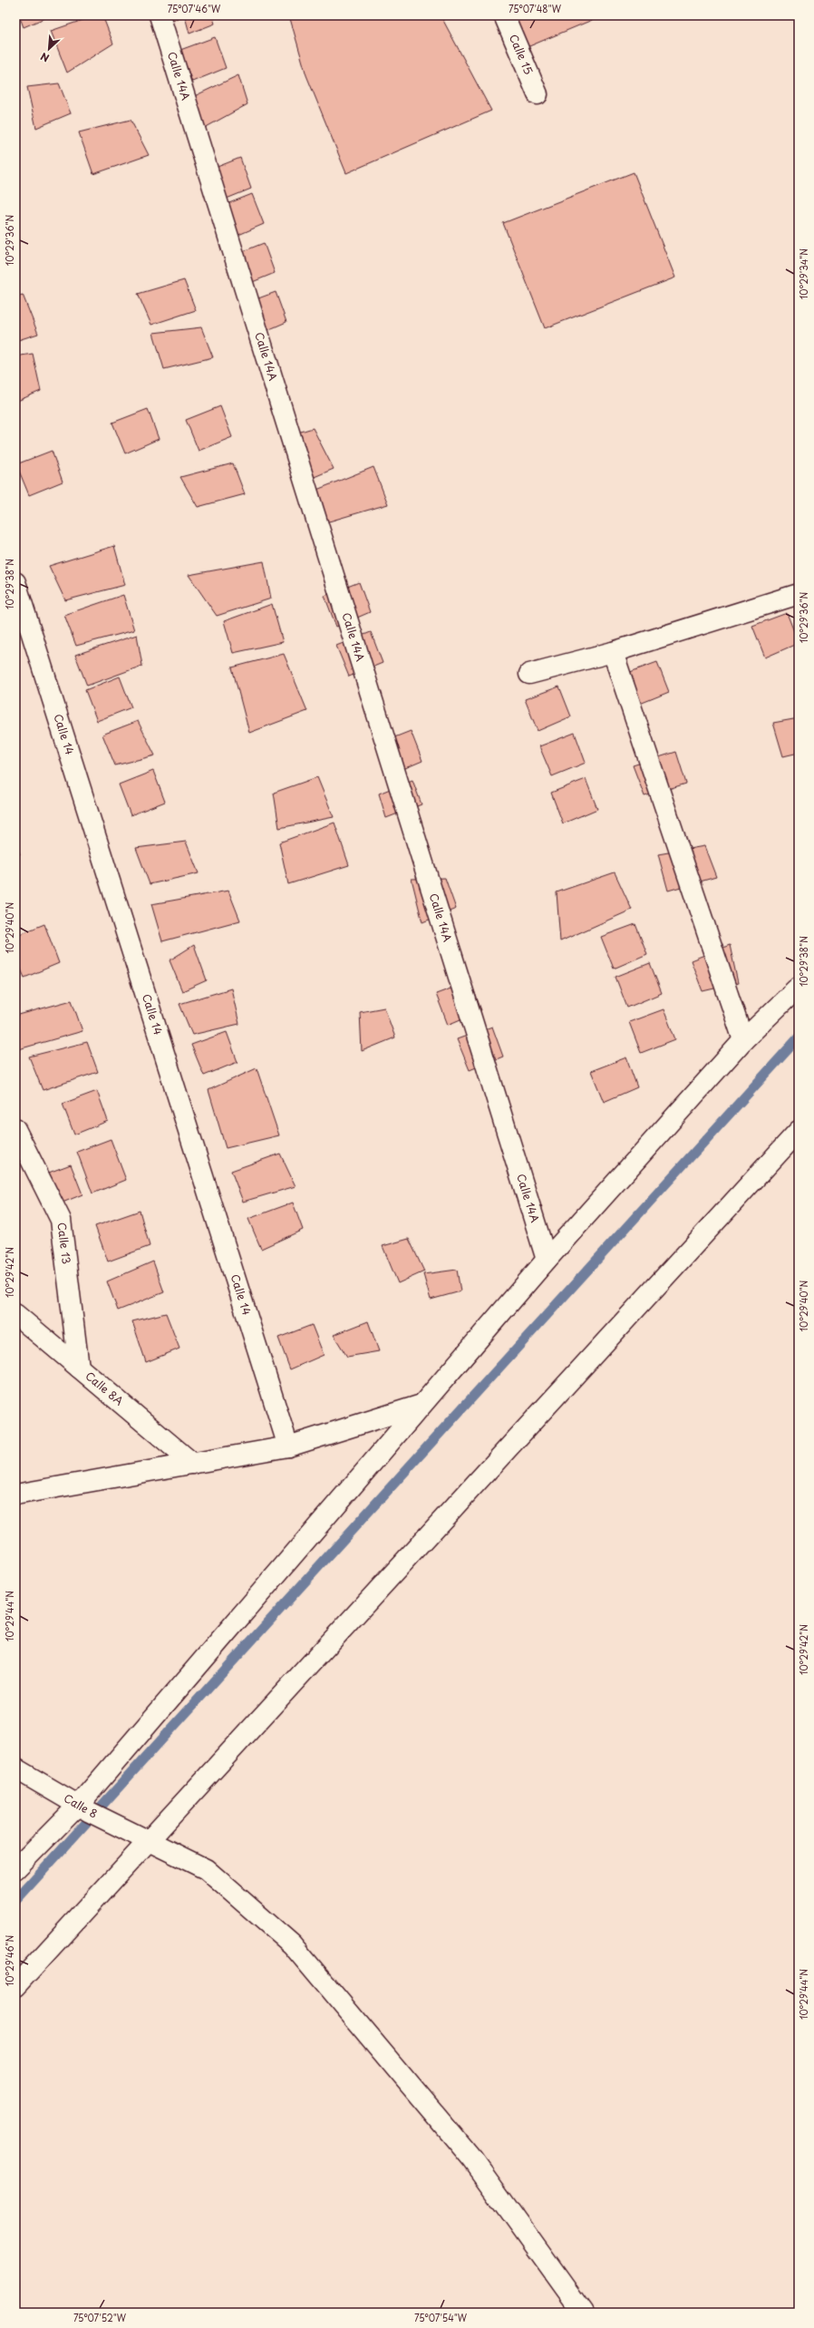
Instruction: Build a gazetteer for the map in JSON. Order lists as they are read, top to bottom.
{
  "streets": {
    "street": [
      "Calle 15",
      "Calle 14A",
      "Calle 14",
      "Calle 13",
      "Calle 8A",
      "Calle 8"
    ]
  },
  "crossings": [
    ["Calle 13", "Calle 8A"]
  ],
  "north": "bottom left",
  "coordinates": [
    "75°07'46\"W",
    "75°07'48\"W",
    "10°29'36\"N",
    "10°29'34\"N",
    "10°29'38\"N",
    "10°29'40\"N",
    "10°29'42\"N",
    "10°29'44\"N",
    "10°29'46\"N",
    "75°07'52\"W",
    "75°07'54\"W"
  ]
}
